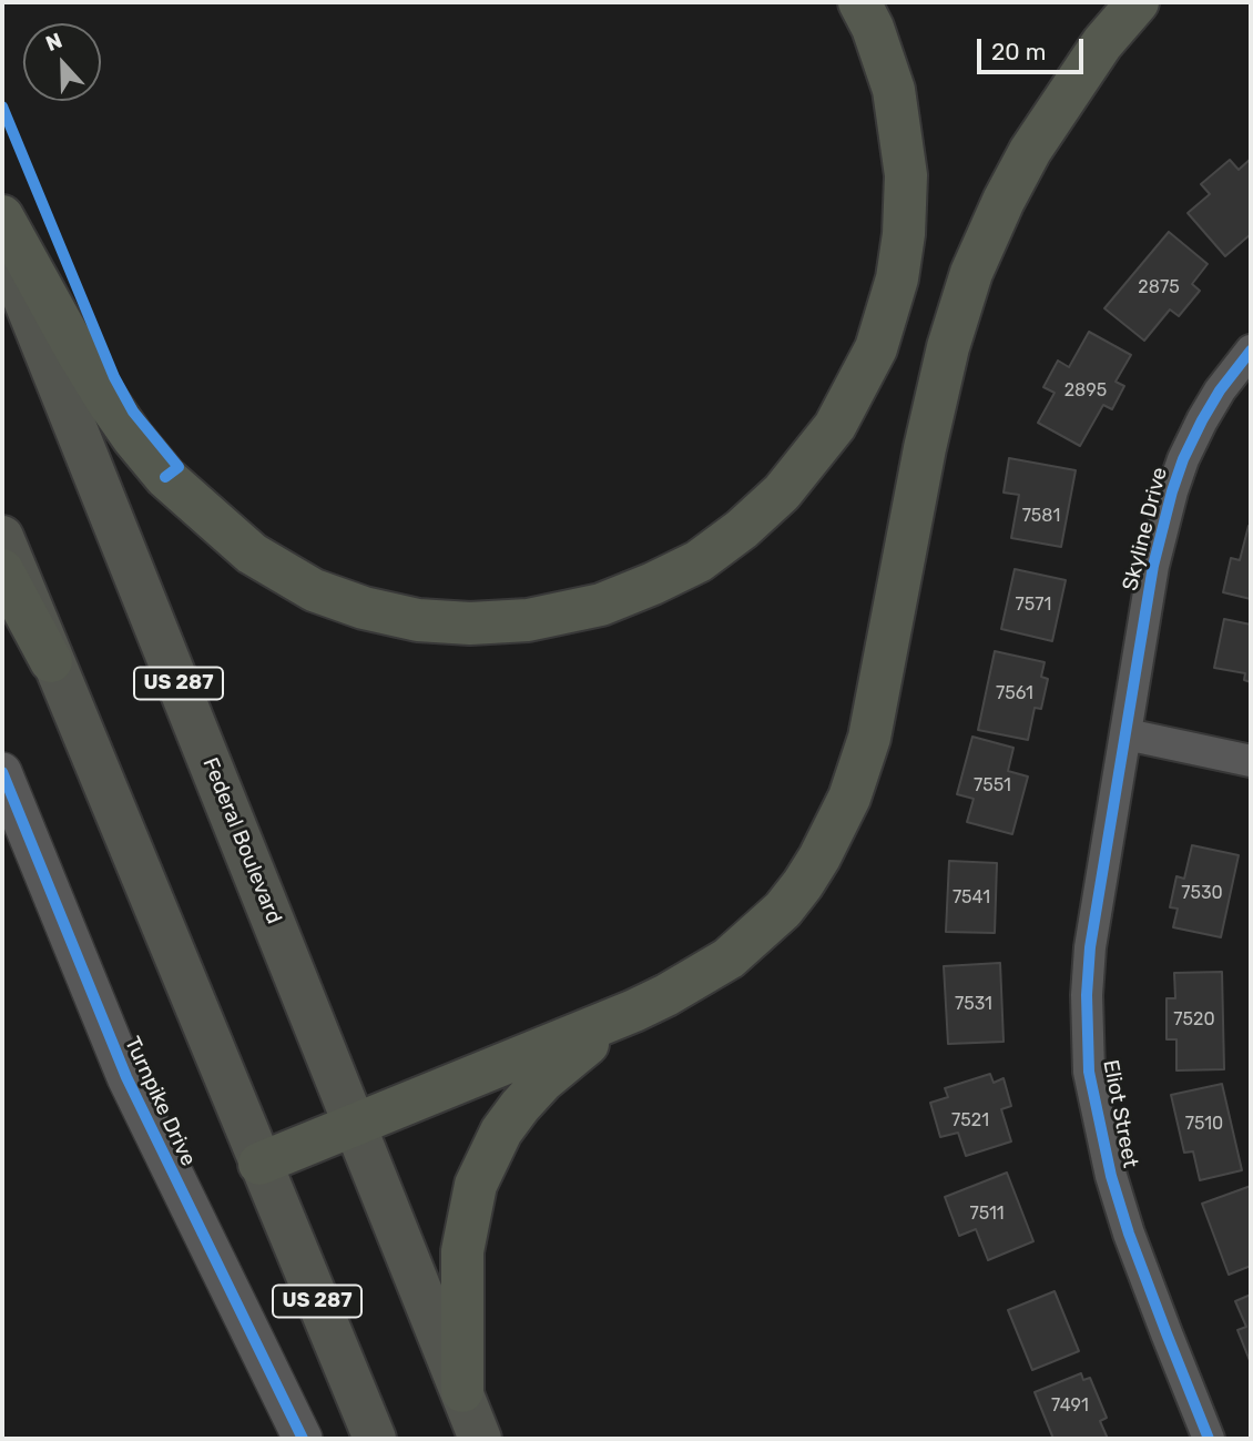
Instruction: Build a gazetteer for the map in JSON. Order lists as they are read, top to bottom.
{
  "streets": {
    "main road": ["US 287", "Federal Boulevard"],
    "street": ["Skyline Drive", "Turnpike Drive", "Eliot Street"]
  },
  "crossings": [
    ["Skyline Drive", "Eliot Street"]
  ],
  "house_numbers": [
    "2875",
    "2895",
    "7581",
    "7571",
    "7561",
    "7551",
    "7530",
    "7541",
    "7531",
    "7520",
    "7521",
    "7510",
    "7511",
    "7491"
  ],
  "scale_bar": "20 m",
  "north": "top"
}
